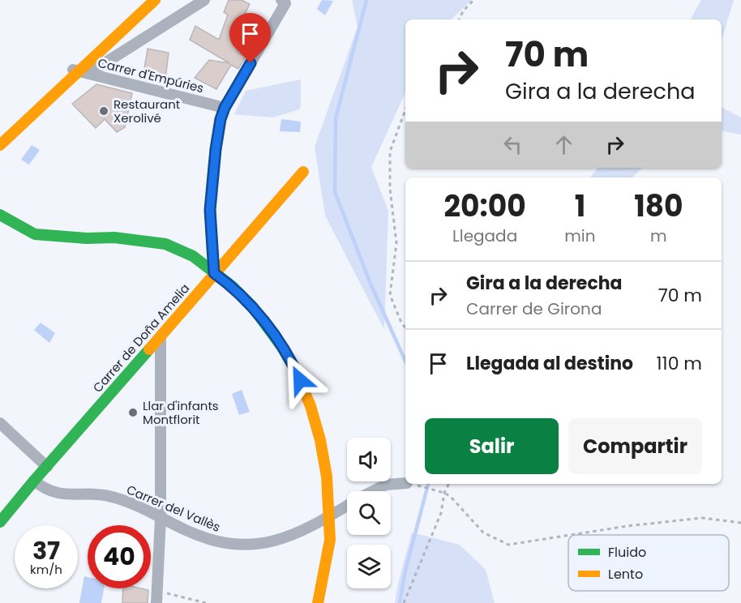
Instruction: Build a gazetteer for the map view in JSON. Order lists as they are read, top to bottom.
{
  "streets": {
    "street": ["Carrer d'Empúries", "Carrer de Doña Amelia", "Carrer del Vallès"]
  },
  "crossings": [
    ["Carrer de Doña Amelia", "Carrer del Vallès"]
  ],
  "places": ["Restaurant Xerolivé", "Llar d'infants Montflorit"],
  "legend": ["Fluido", "Lento"],
  "page": {
    "turn": ["70 m", "Gira a la derecha"],
    "eta": [
      "20:00",
      "Llegada",
      "1",
      "min",
      "180",
      "m"
    ],
    "list": [
      {
        "name": "Gira a la derecha",
        "note": "Carrer de Girona",
        "value": "70 m"
      },
      {
        "name": "Llegada al destino",
        "value": "110 m"
      }
    ],
    "buttons": ["Salir", "Compartir"],
    "speed": "37 km/h",
    "limit": "40"
  }
}
